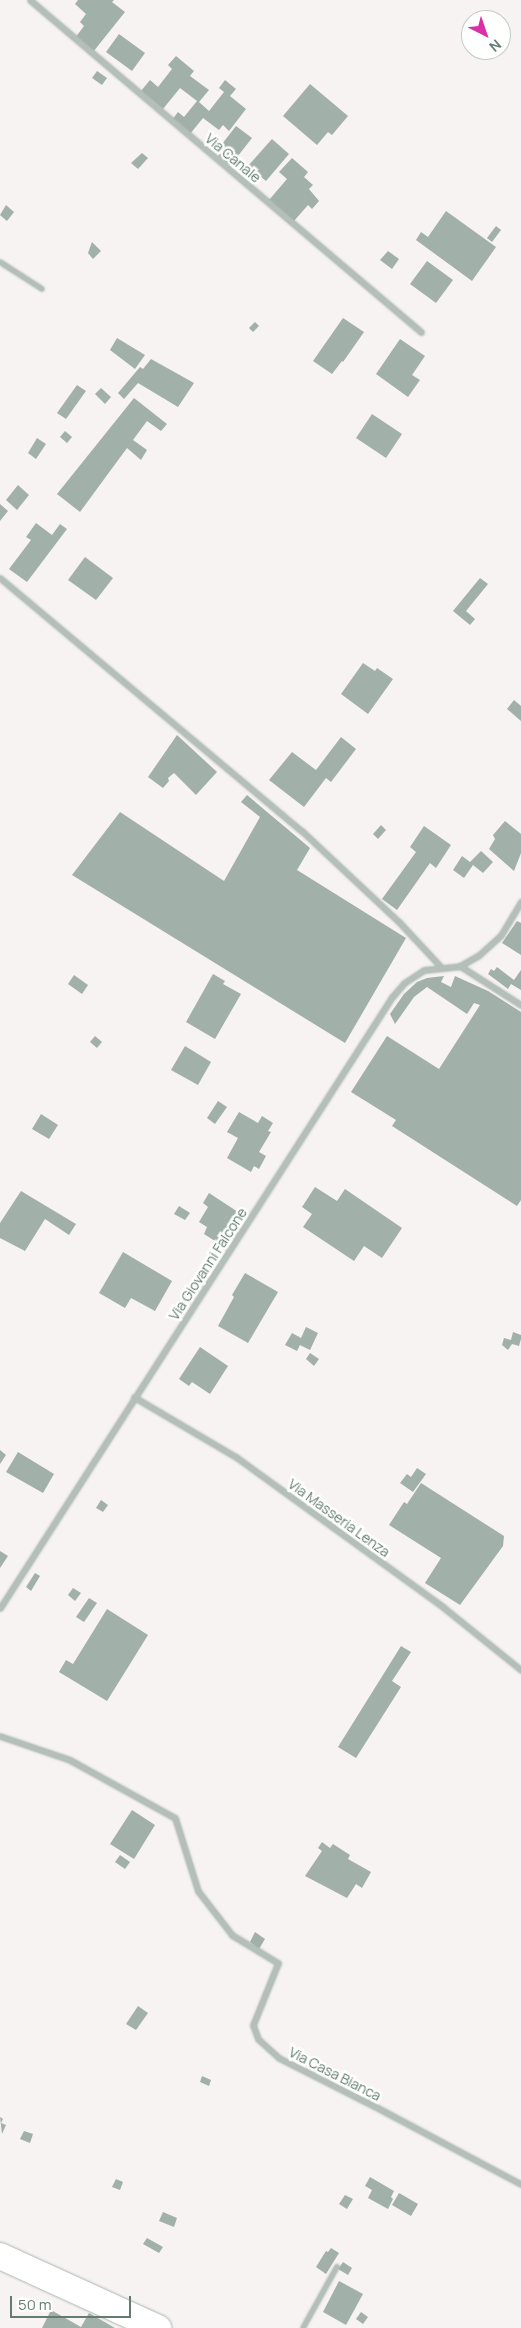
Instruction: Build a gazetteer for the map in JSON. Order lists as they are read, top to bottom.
{
  "streets": {
    "street": [
      "Via Canale",
      "Via Giovanni Falcone",
      "Via Masseria Lenza",
      "Via Casa Bianca"
    ]
  },
  "crossings": [
    ["Via Giovanni Falcone", "Via Masseria Lenza"]
  ],
  "scale_bar": "50 m",
  "north": "bottom right"
}
